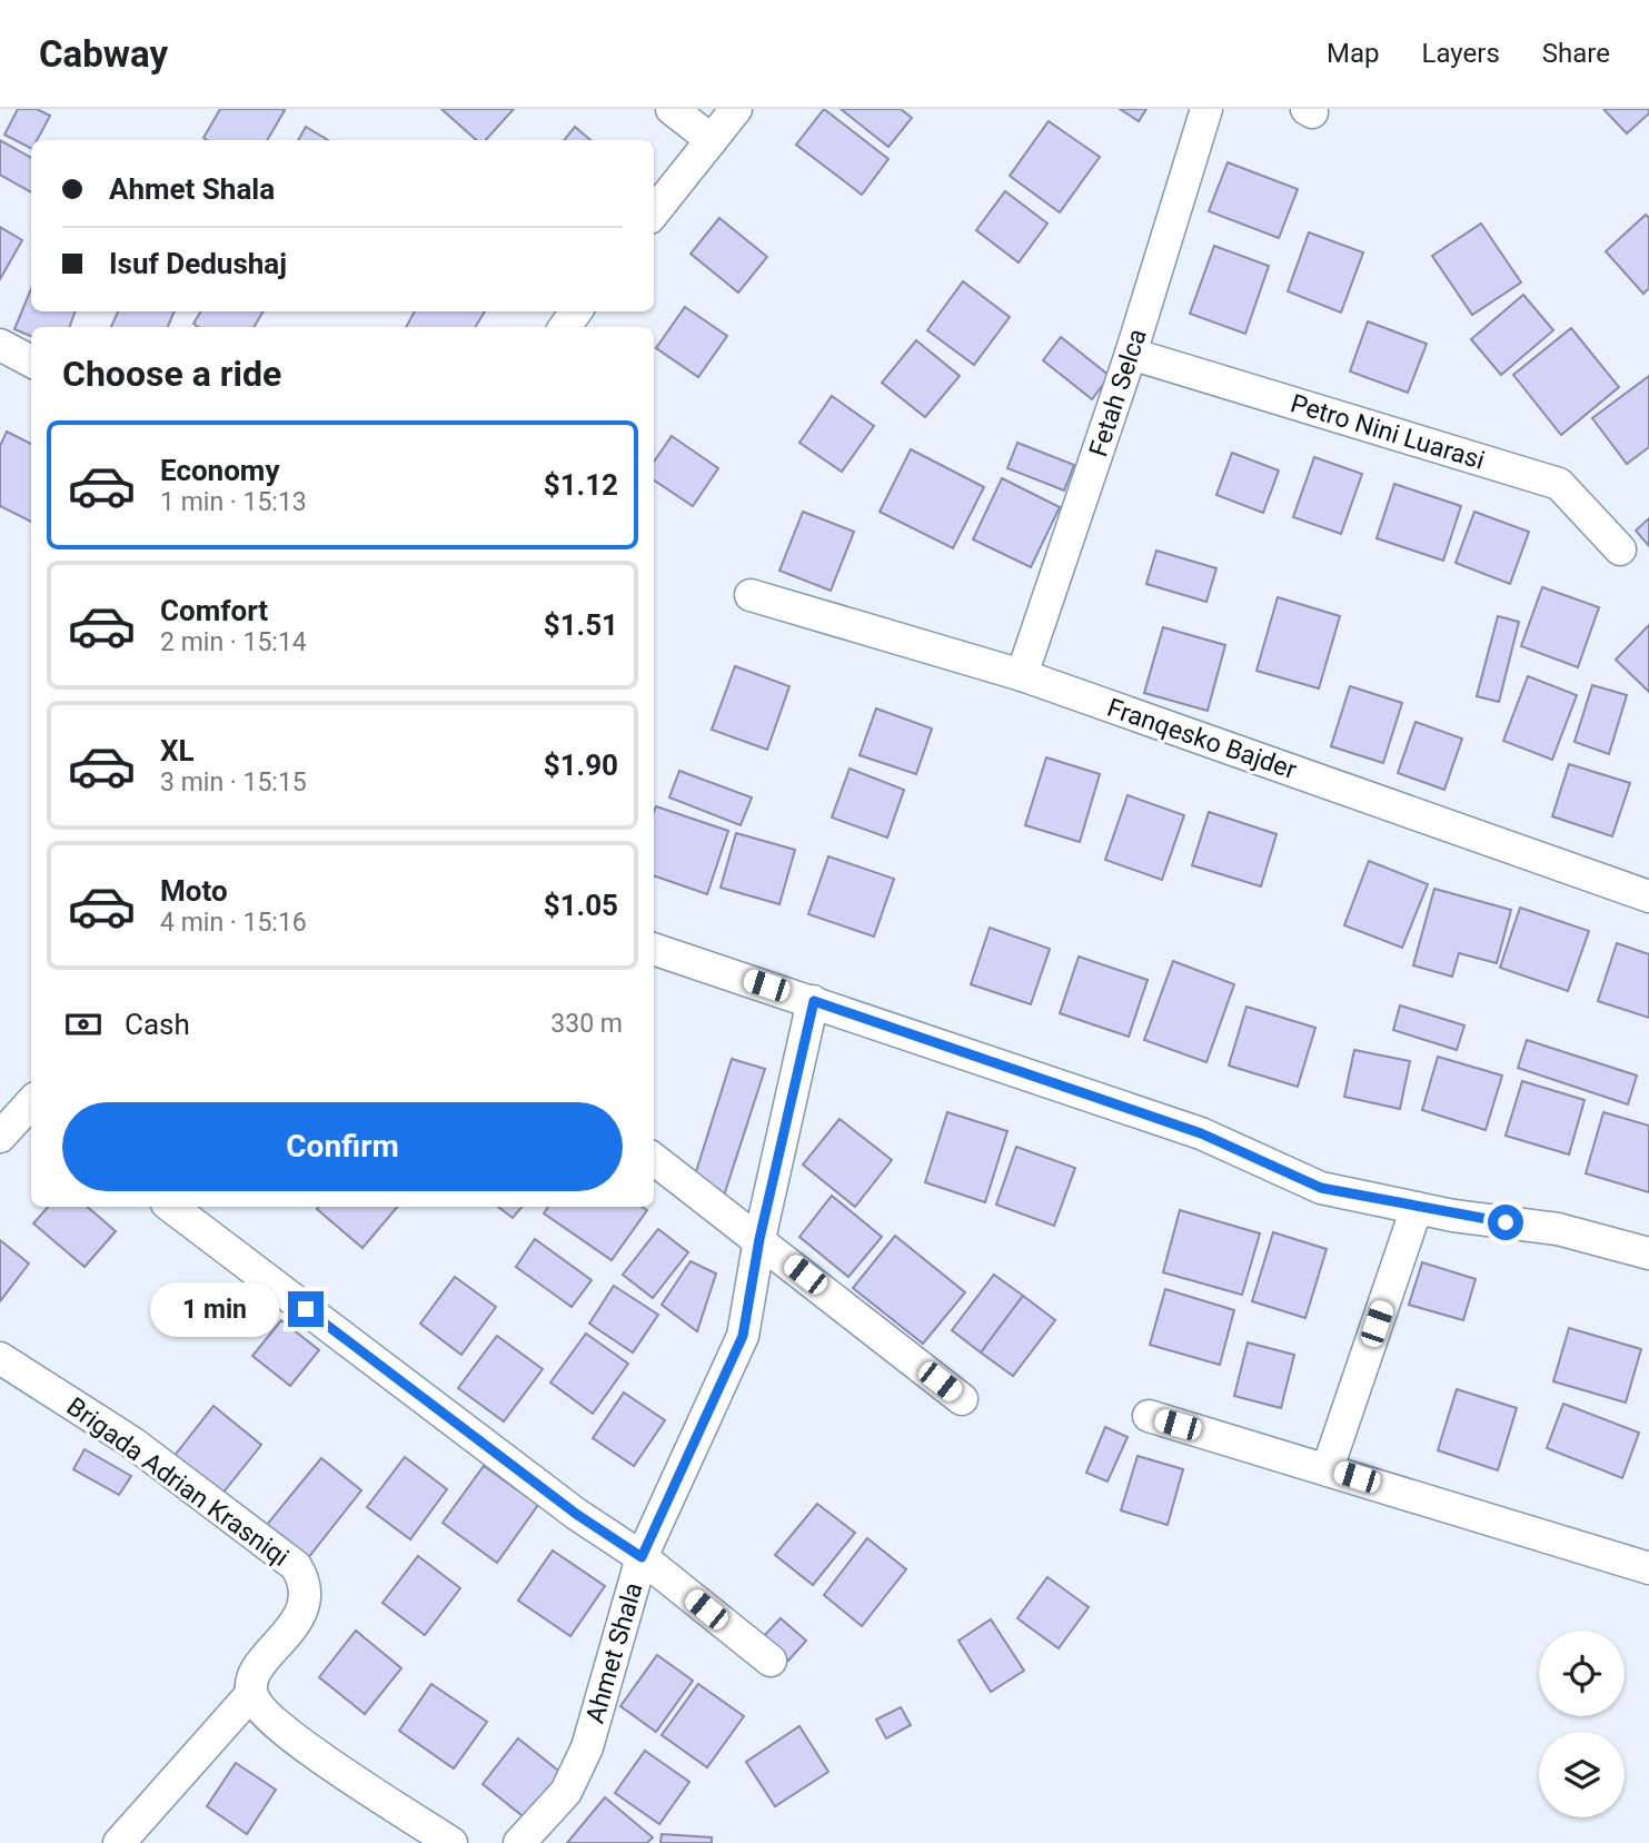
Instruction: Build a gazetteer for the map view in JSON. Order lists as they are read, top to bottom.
{
  "streets": {
    "street": [
      "Fetah Selca",
      "Petro Nini Luarasi",
      "Franqesko Bajder",
      "Brigada Adrian Krasniqi",
      "Ahmet Shala"
    ]
  },
  "crossings": [
    ["Fetah Selca", "Petro Nini Luarasi"],
    ["Fetah Selca", "Franqesko Bajder"]
  ],
  "page": {
    "header": "Cabway",
    "nav": ["Map", "Layers", "Share"],
    "banner": ["Ahmet Shala", "Isuf Dedushaj"],
    "heading": "Choose a ride",
    "list": [
      {
        "name": "Economy",
        "note": "1 min · 15:13",
        "value": "$1.12"
      },
      {
        "name": "Comfort",
        "note": "2 min · 15:14",
        "value": "$1.51"
      },
      {
        "name": "XL",
        "note": "3 min · 15:15",
        "value": "$1.90"
      },
      {
        "name": "Moto",
        "note": "4 min · 15:16",
        "value": "$1.05"
      }
    ],
    "pay": ["Cash", "330 m"],
    "buttons": "Confirm",
    "bubble": "1 min"
  }
}
